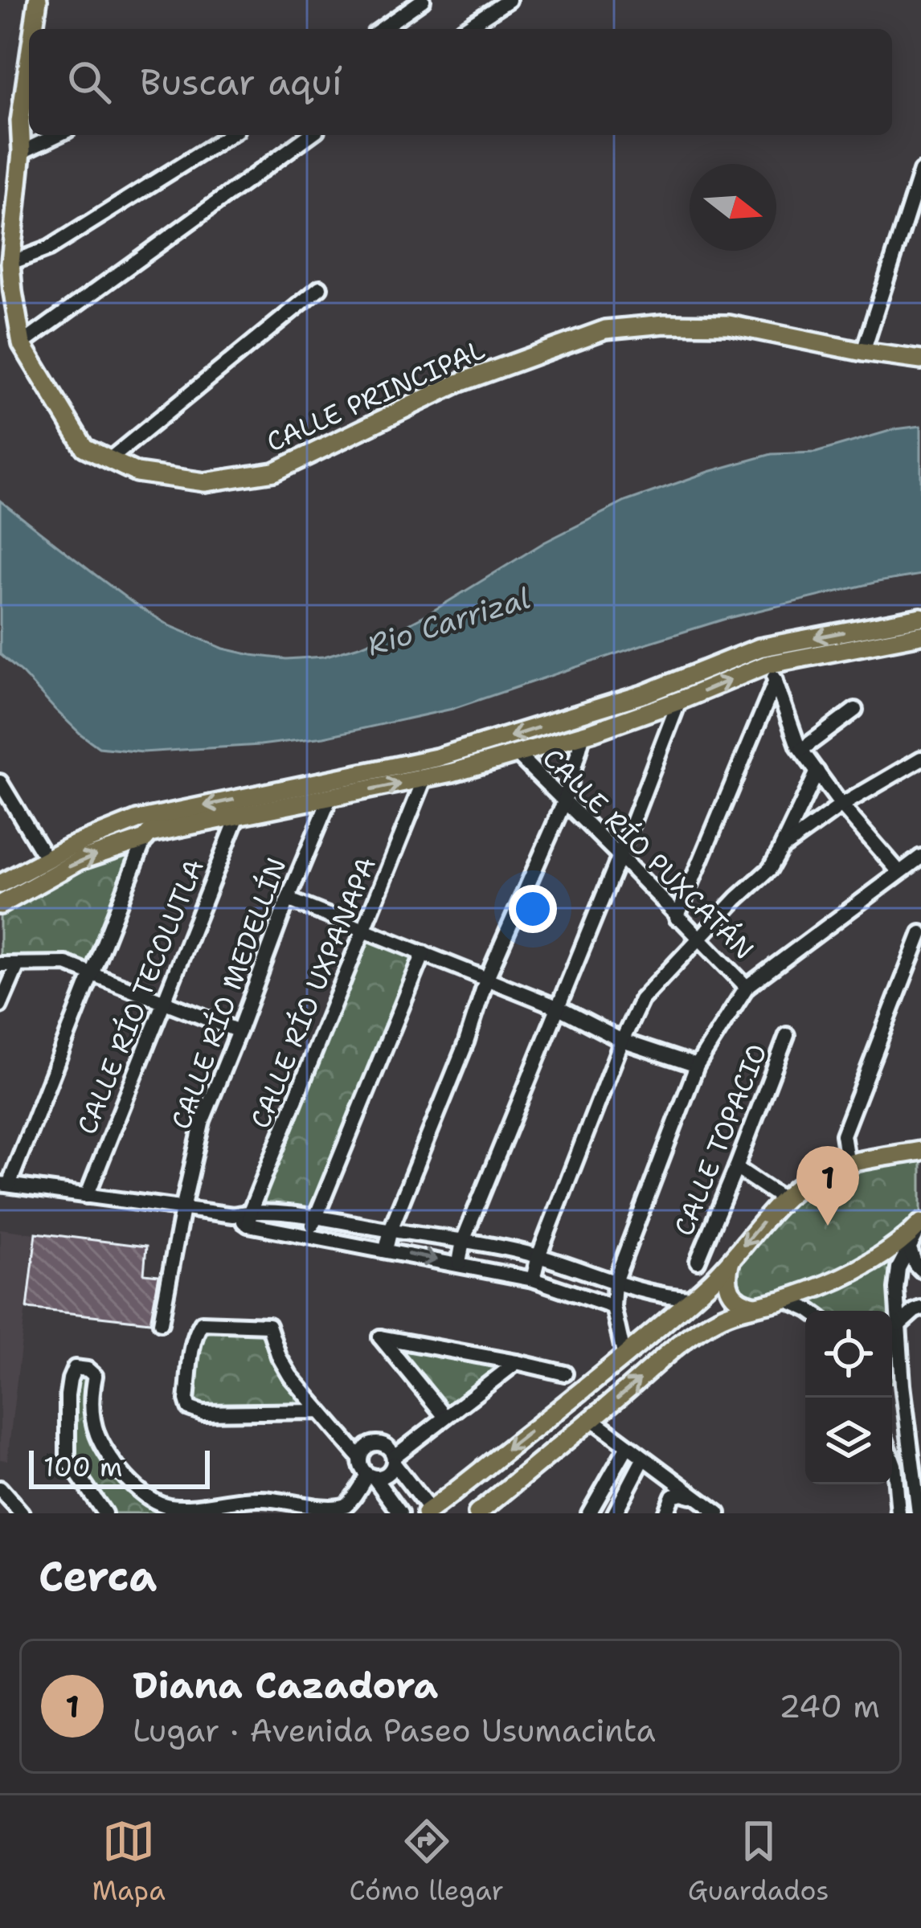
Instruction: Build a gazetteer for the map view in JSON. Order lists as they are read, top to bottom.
{
  "streets": {
    "main road": ["CALLE PRINCIPAL"],
    "street": [
      "CALLE RÍO PUXCATÁN",
      "CALLE RÍO UXPANAPA",
      "CALLE RÍO MEDELLÍN",
      "CALLE RÍO TECOLUTLA",
      "CALLE TOPACIO"
    ]
  },
  "water": ["Rio Carrizal"],
  "scale_bar": "100 m",
  "north": "right",
  "page": {
    "search": "Buscar aquí",
    "pins": "1",
    "scale": "100 m",
    "heading": "Cerca",
    "list": [
      {
        "mark": "1",
        "name": "Diana Cazadora",
        "note": "Lugar · Avenida Paseo Usumacinta",
        "value": "240 m"
      }
    ],
    "nav": ["Mapa", "Cómo llegar", "Guardados"]
  }
}
